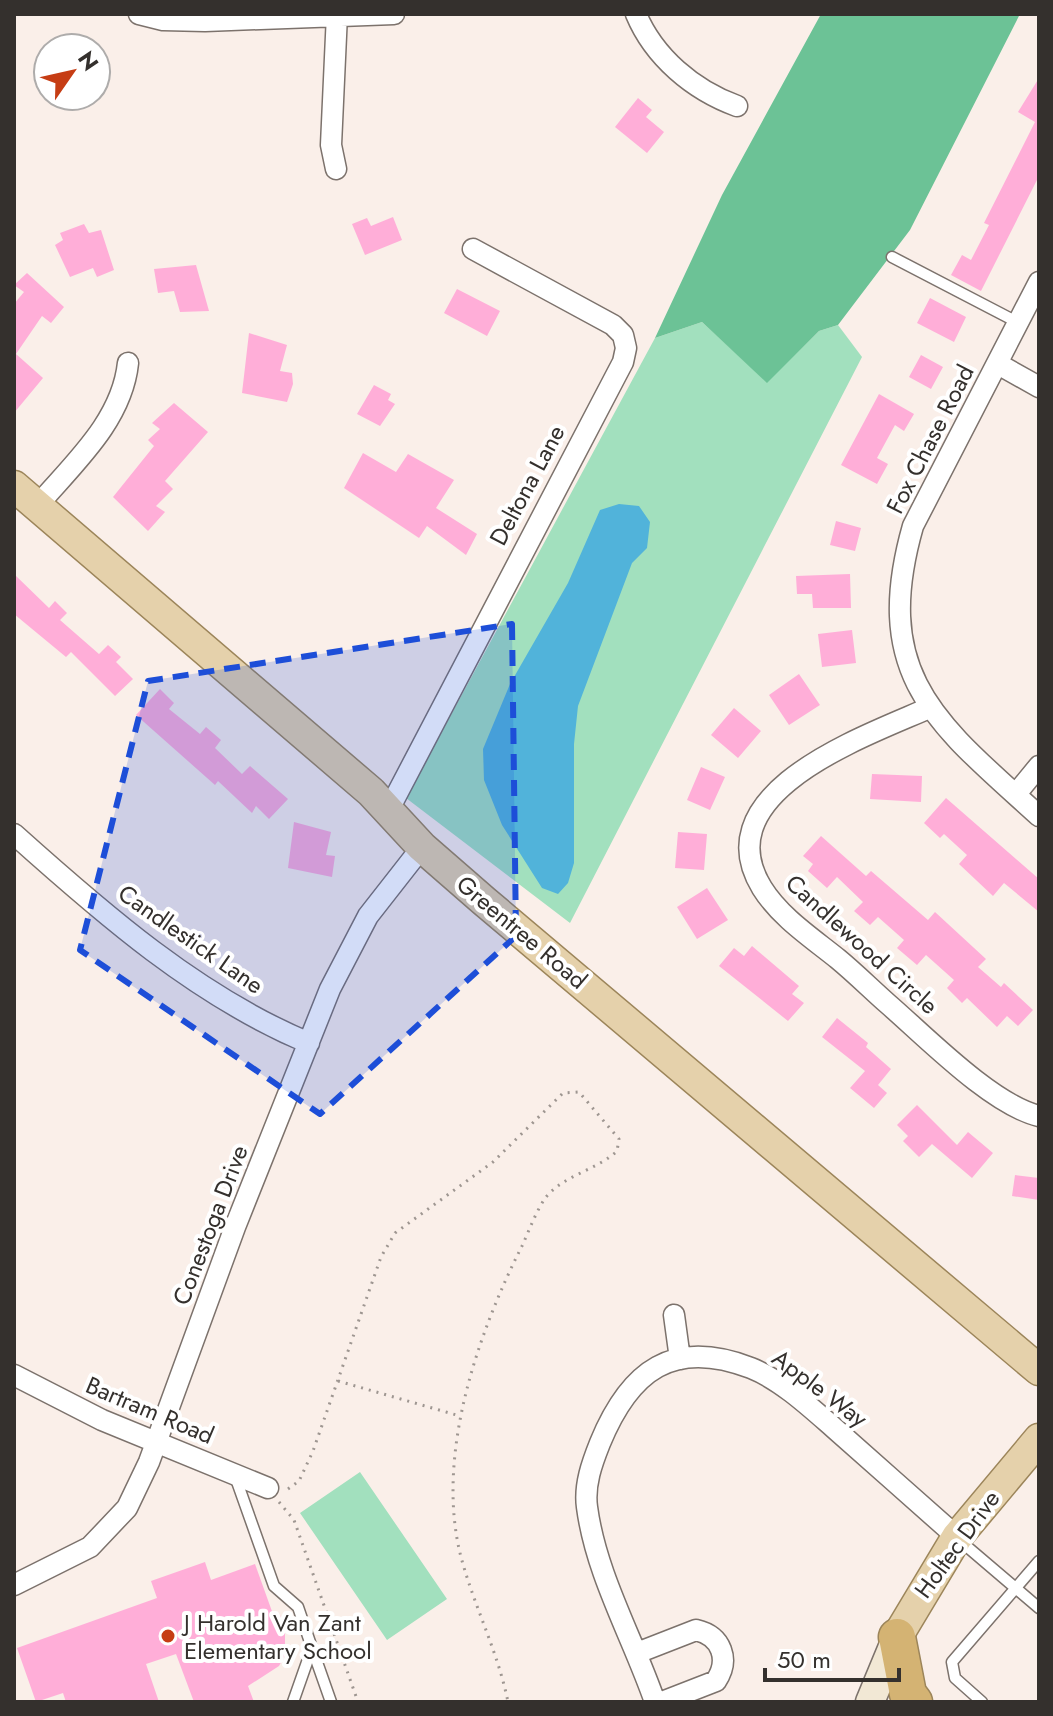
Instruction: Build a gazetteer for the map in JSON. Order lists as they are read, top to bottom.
{
  "streets": {
    "main road": ["Greentree Road", "Holtec Drive"],
    "street": [
      "Fox Chase Road",
      "Deltona Lane",
      "Candlestick Lane",
      "Candlewood Circle",
      "Conestoga Drive",
      "Apple Way",
      "Bartram Road"
    ]
  },
  "crossings": [
    ["Fox Chase Road", "Candlewood Circle"],
    ["Deltona Lane", "Greentree Road"],
    ["Greentree Road", "Conestoga Drive"],
    ["Candlestick Lane", "Conestoga Drive"],
    ["Conestoga Drive", "Bartram Road"],
    ["Apple Way", "Holtec Drive"]
  ],
  "places": ["J Harold Van Zant Elementary School"],
  "scale_bar": "50 m",
  "north": "top right"
}
